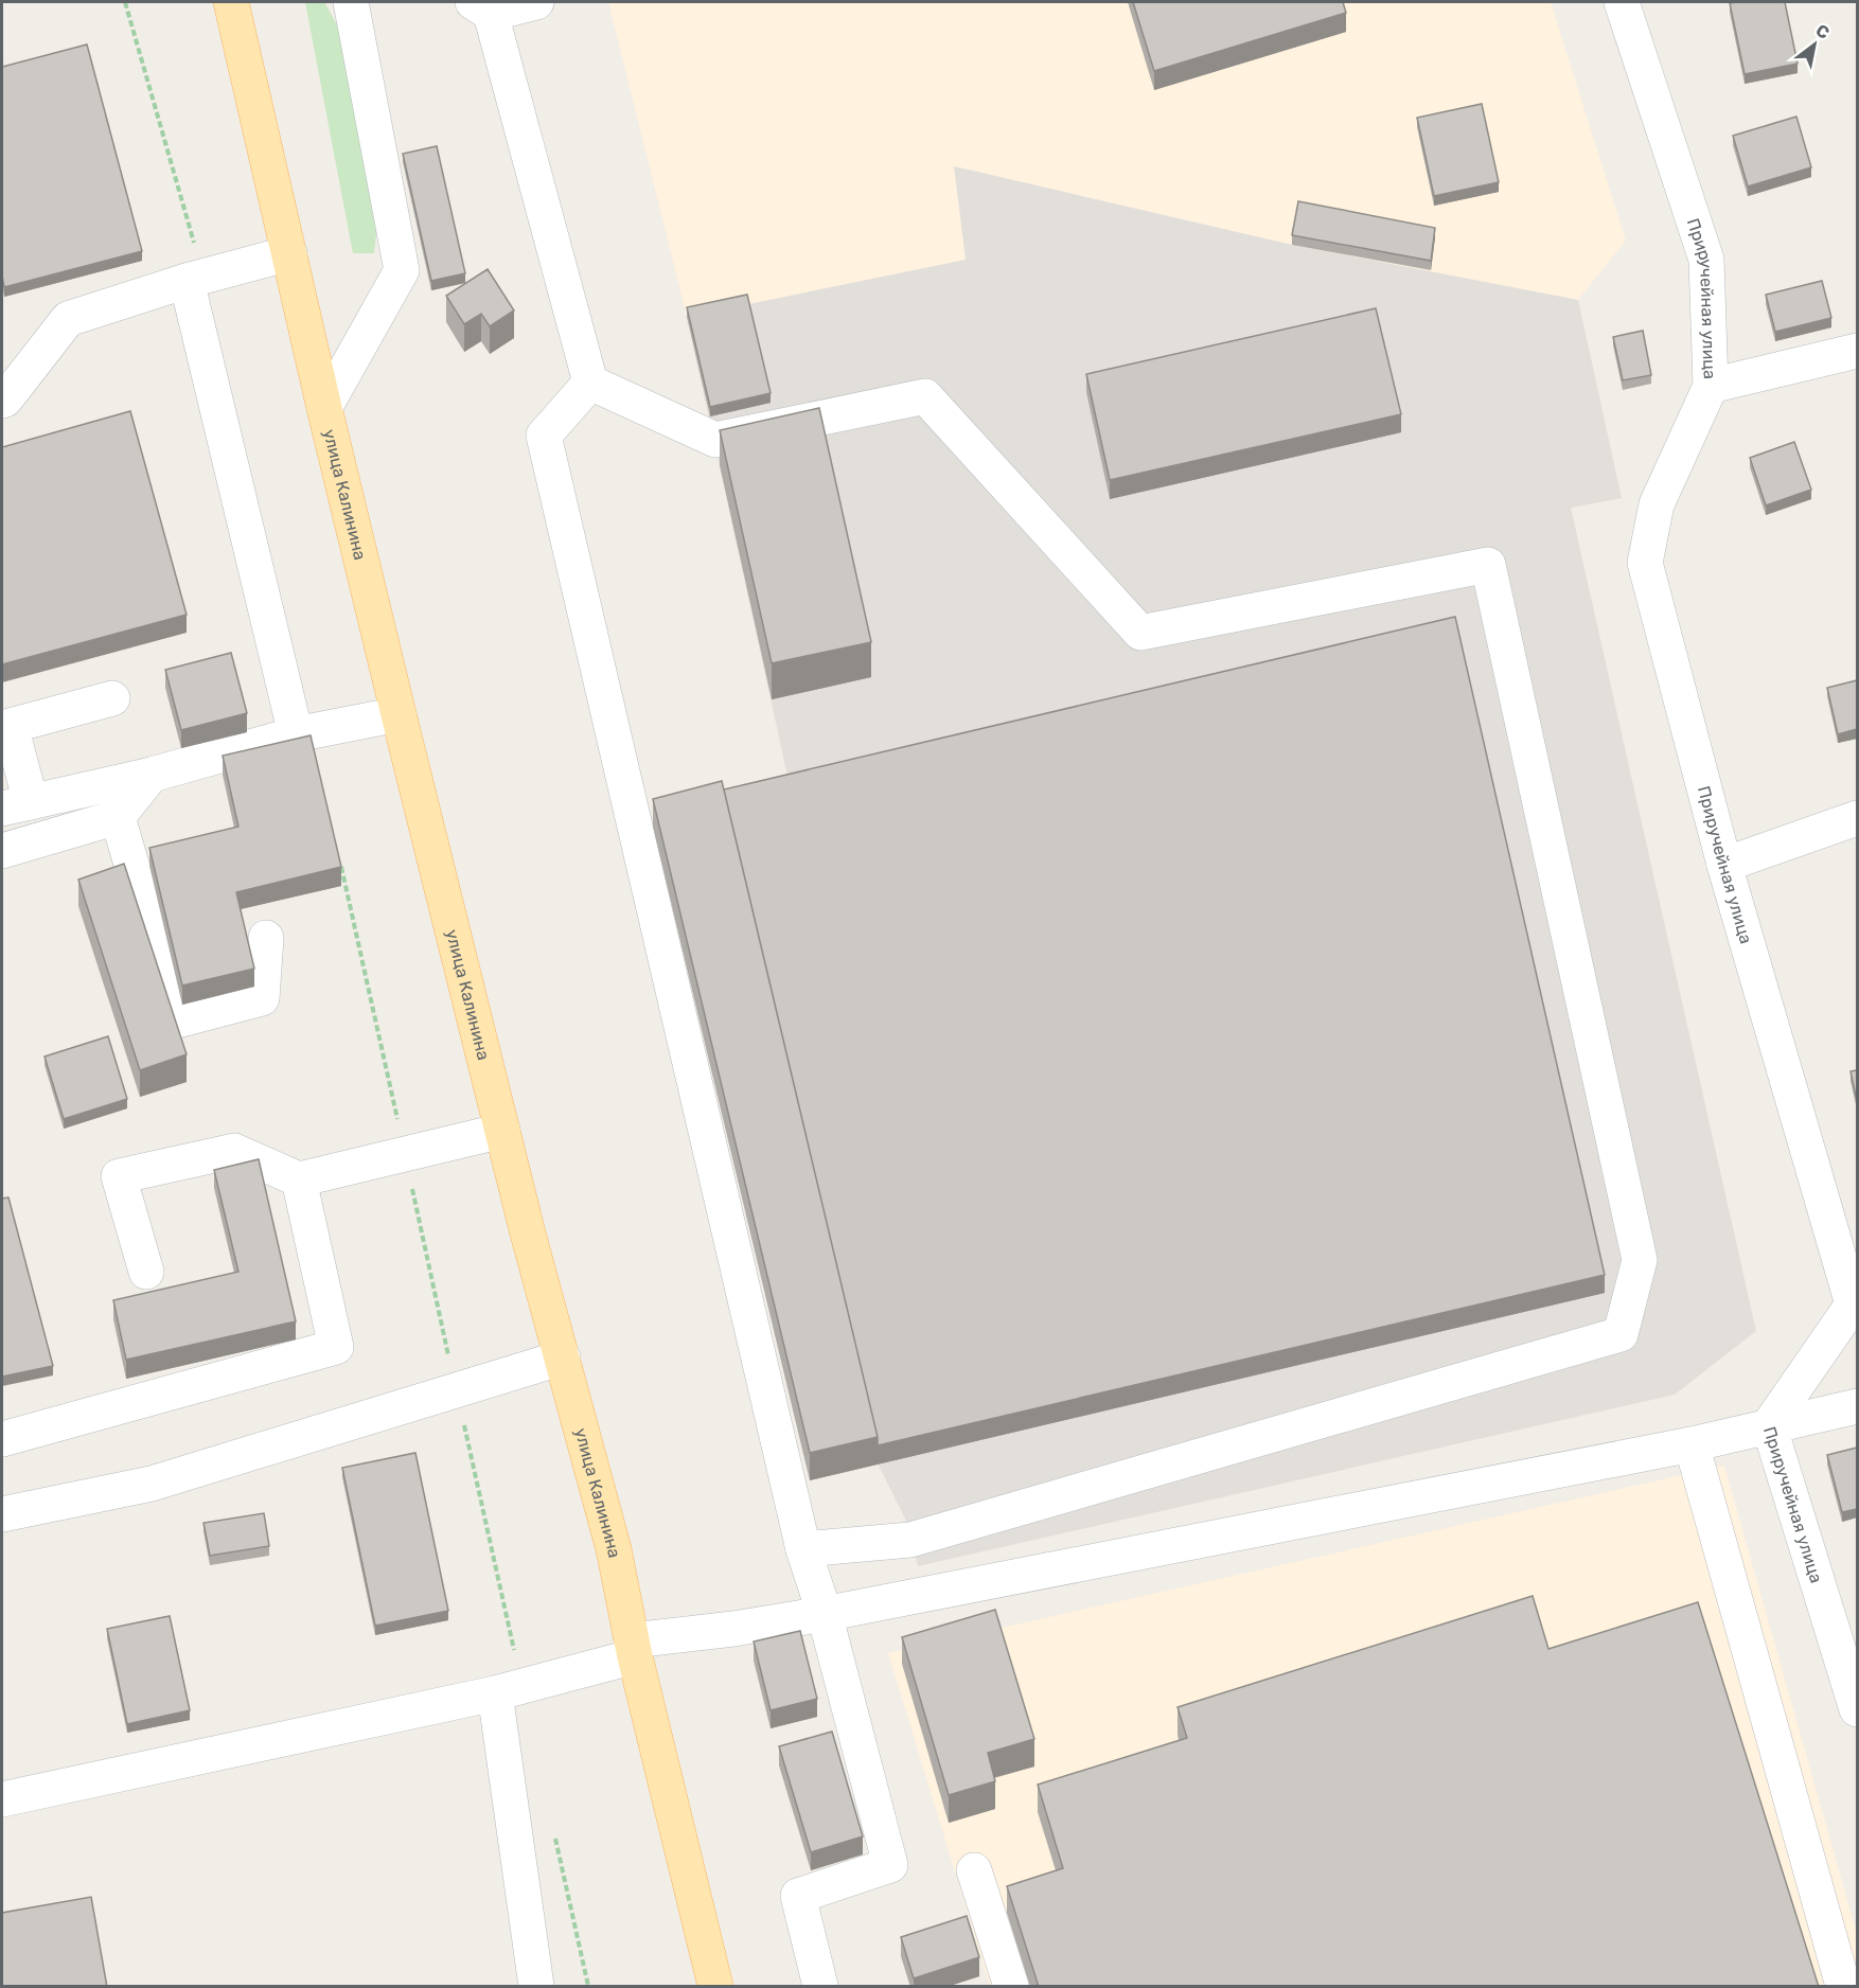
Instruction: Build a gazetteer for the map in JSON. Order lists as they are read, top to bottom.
{
  "streets": {
    "main road": ["улица Калинина"],
    "street": ["Приручейная улица"]
  },
  "north": "top right"
}
